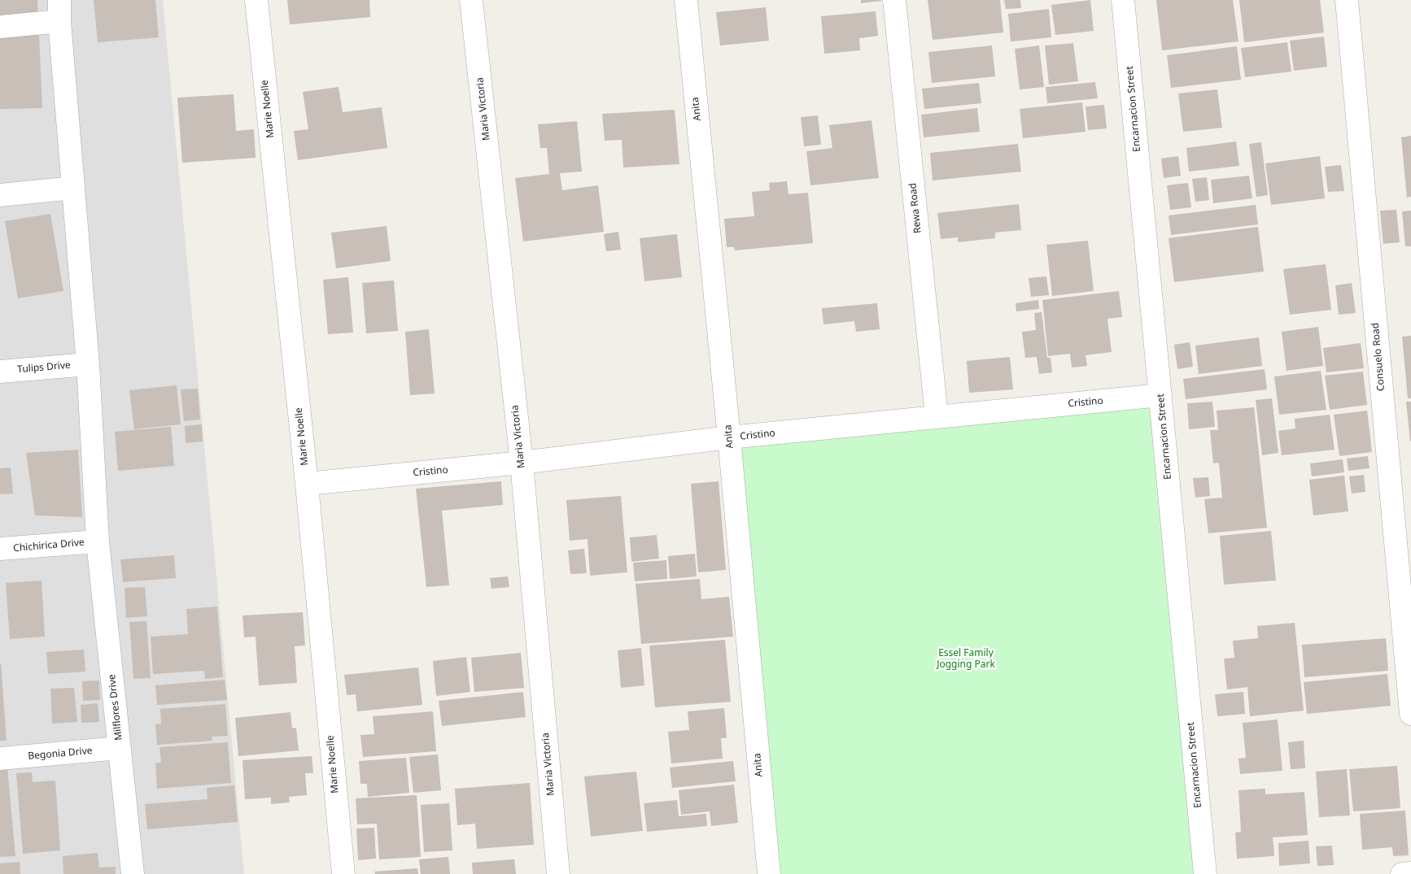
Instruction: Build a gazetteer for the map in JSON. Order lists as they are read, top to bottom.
{
  "streets": {
    "street": [
      "Marie Noelle",
      "Maria Victoria",
      "Anita",
      "Encarnacion Street",
      "Rewa Road",
      "Consuelo Road",
      "Tulips Drive",
      "Cristino",
      "Chichirica Drive",
      "Milflores Drive",
      "Begonia Drive"
    ]
  },
  "crossings": [
    ["Marie Noelle", "Cristino"],
    ["Maria Victoria", "Cristino"],
    ["Anita", "Cristino"],
    ["Encarnacion Street", "Cristino"],
    ["Rewa Road", "Cristino"],
    ["Tulips Drive", "Milflores Drive"],
    ["Chichirica Drive", "Milflores Drive"],
    ["Milflores Drive", "Begonia Drive"]
  ],
  "parks": ["Essel Family Jogging Park"]
}
